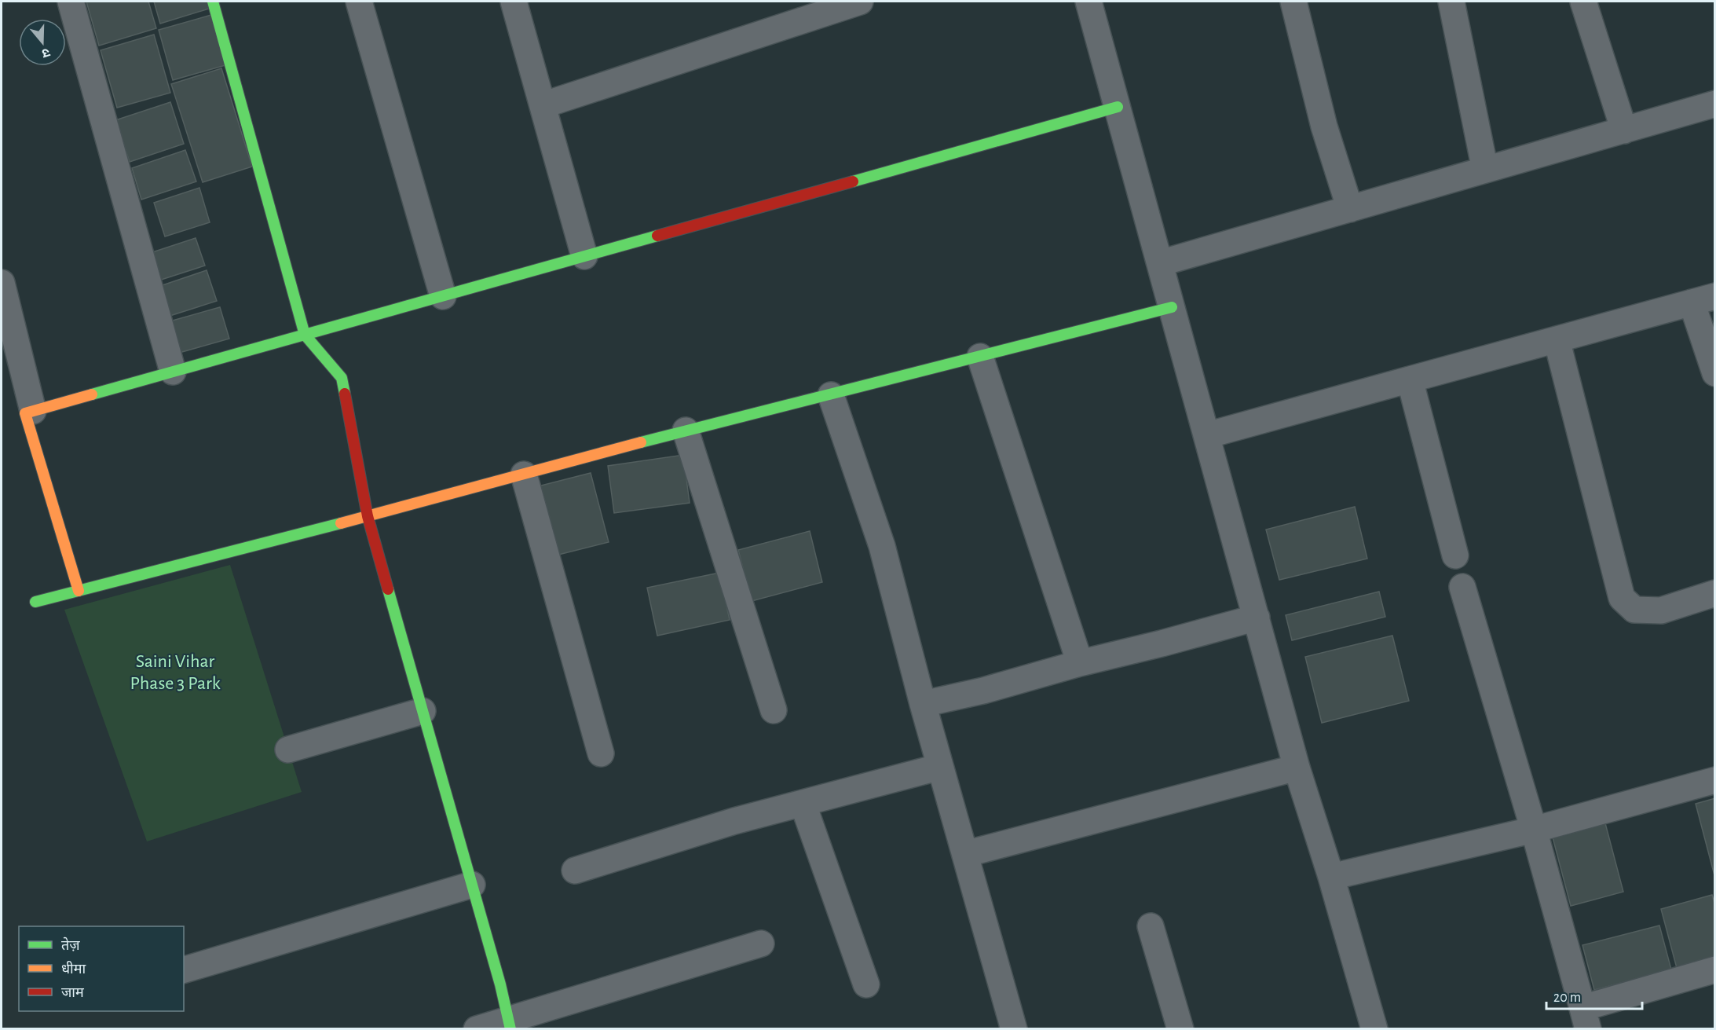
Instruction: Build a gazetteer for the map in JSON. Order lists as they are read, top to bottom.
{
  "parks": ["Saini Vihar Phase 3 Park"],
  "legend": ["तेज़", "धीमा", "जाम"],
  "scale_bar": "20 m",
  "north": "bottom"
}
